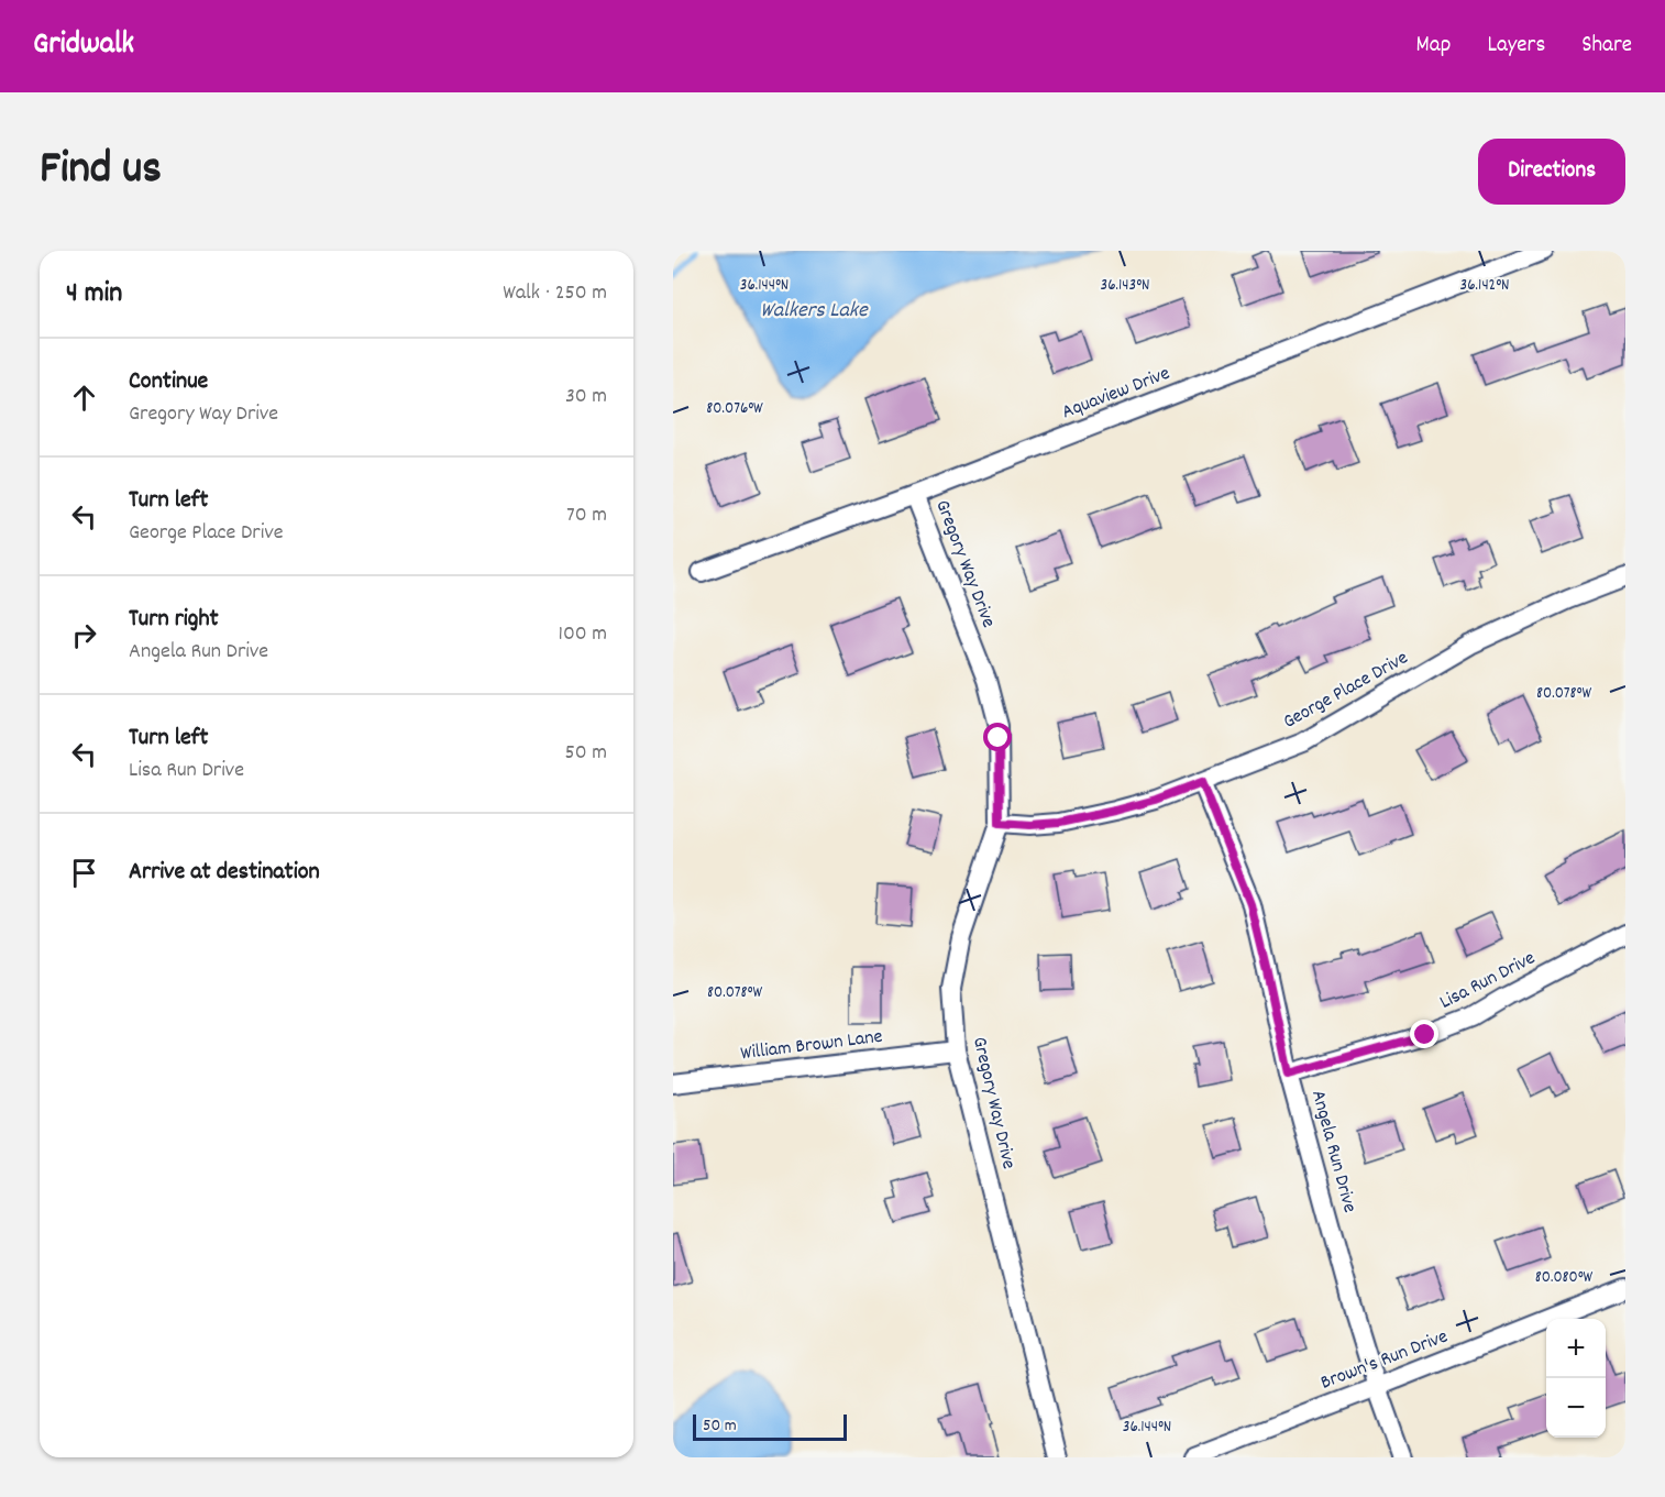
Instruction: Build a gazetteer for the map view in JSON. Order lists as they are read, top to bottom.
{
  "streets": {
    "street": [
      "Aquaview Drive",
      "Gregory Way Drive",
      "George Place Drive",
      "Lisa Run Drive",
      "William Brown Lane",
      "Angela Run Drive",
      "Brown's Run Drive"
    ]
  },
  "crossings": [
    ["Aquaview Drive", "Gregory Way Drive"],
    ["Gregory Way Drive", "George Place Drive"],
    ["Gregory Way Drive", "William Brown Lane"],
    ["George Place Drive", "Angela Run Drive"],
    ["Lisa Run Drive", "Angela Run Drive"],
    ["Angela Run Drive", "Brown's Run Drive"]
  ],
  "water": ["Walkers Lake"],
  "scale_bar": "50 m",
  "page": {
    "header": "Gridwalk",
    "nav": ["Map", "Layers", "Share"],
    "title": "Find us",
    "buttons": "Directions",
    "heading": ["4 min", "Walk · 250 m"],
    "list": [
      ["Continue", "Gregory Way Drive", "30 m"],
      ["Turn left", "George Place Drive", "70 m"],
      ["Turn right", "Angela Run Drive", "100 m"],
      ["Turn left", "Lisa Run Drive", "50 m"],
      "Arrive at destination"
    ],
    "map_buttons": ["+", "−"],
    "scale": "50 m"
  },
  "coordinates": [
    "36.144°N",
    "36.143°N",
    "36.142°N",
    "80.076°W",
    "80.078°W",
    "80.080°W"
  ]
}
